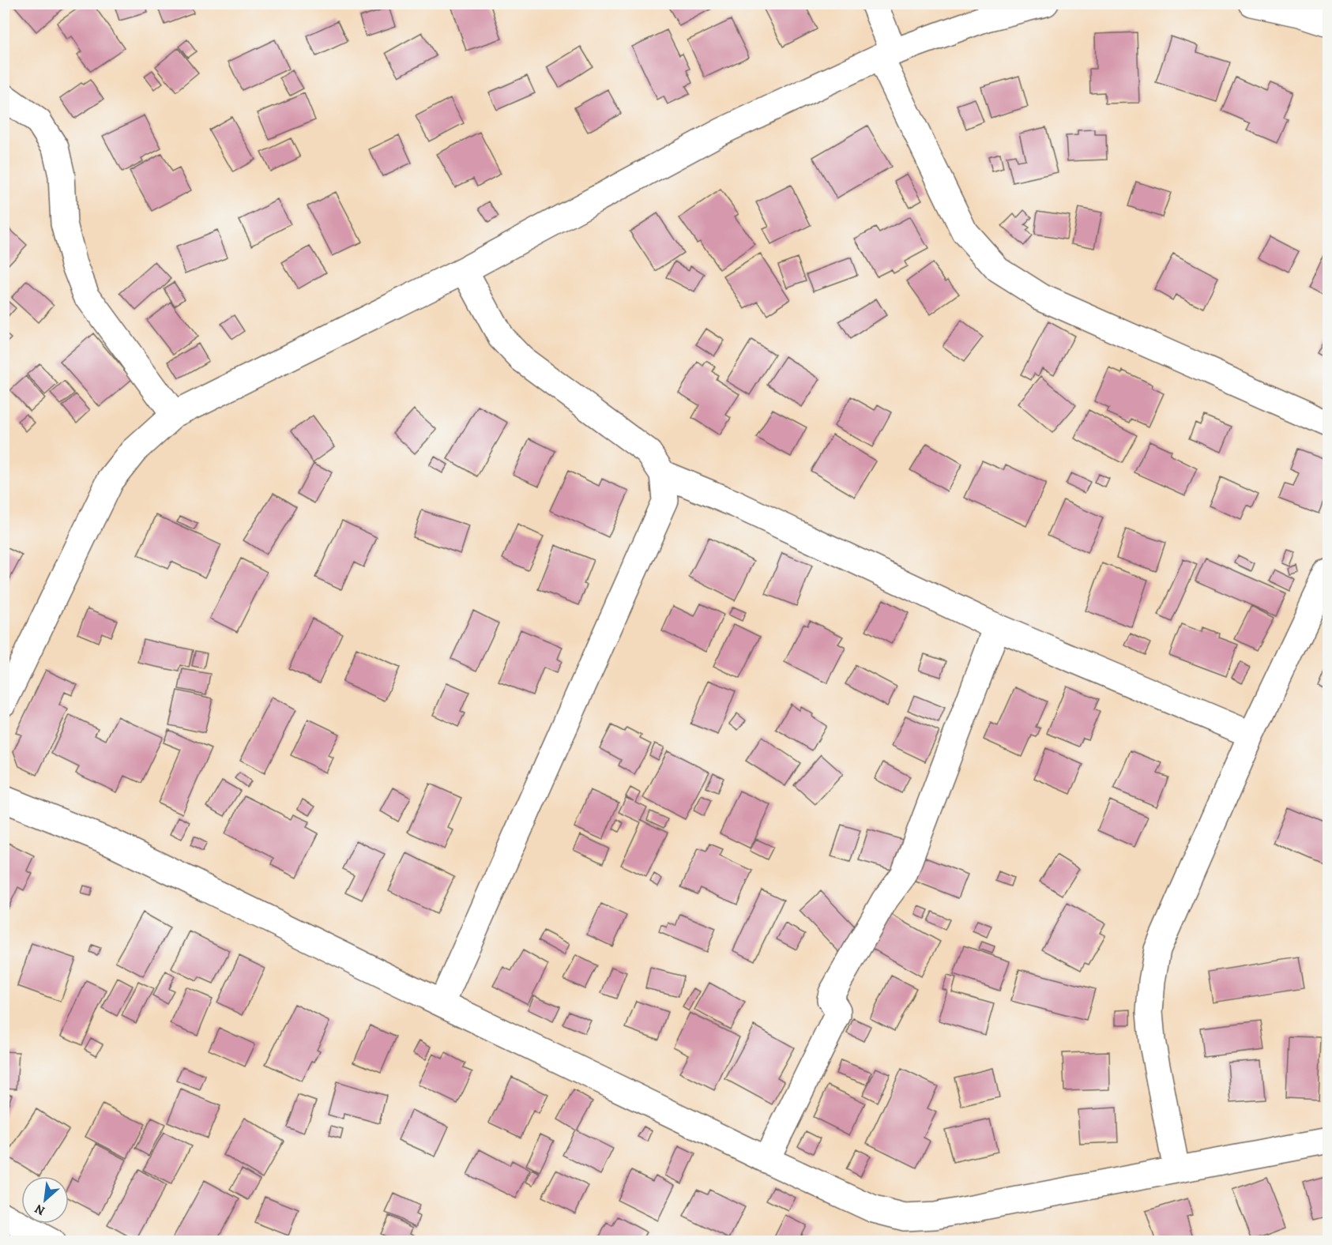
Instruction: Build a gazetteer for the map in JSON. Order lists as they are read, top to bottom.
{
  "north": "bottom left"
}
